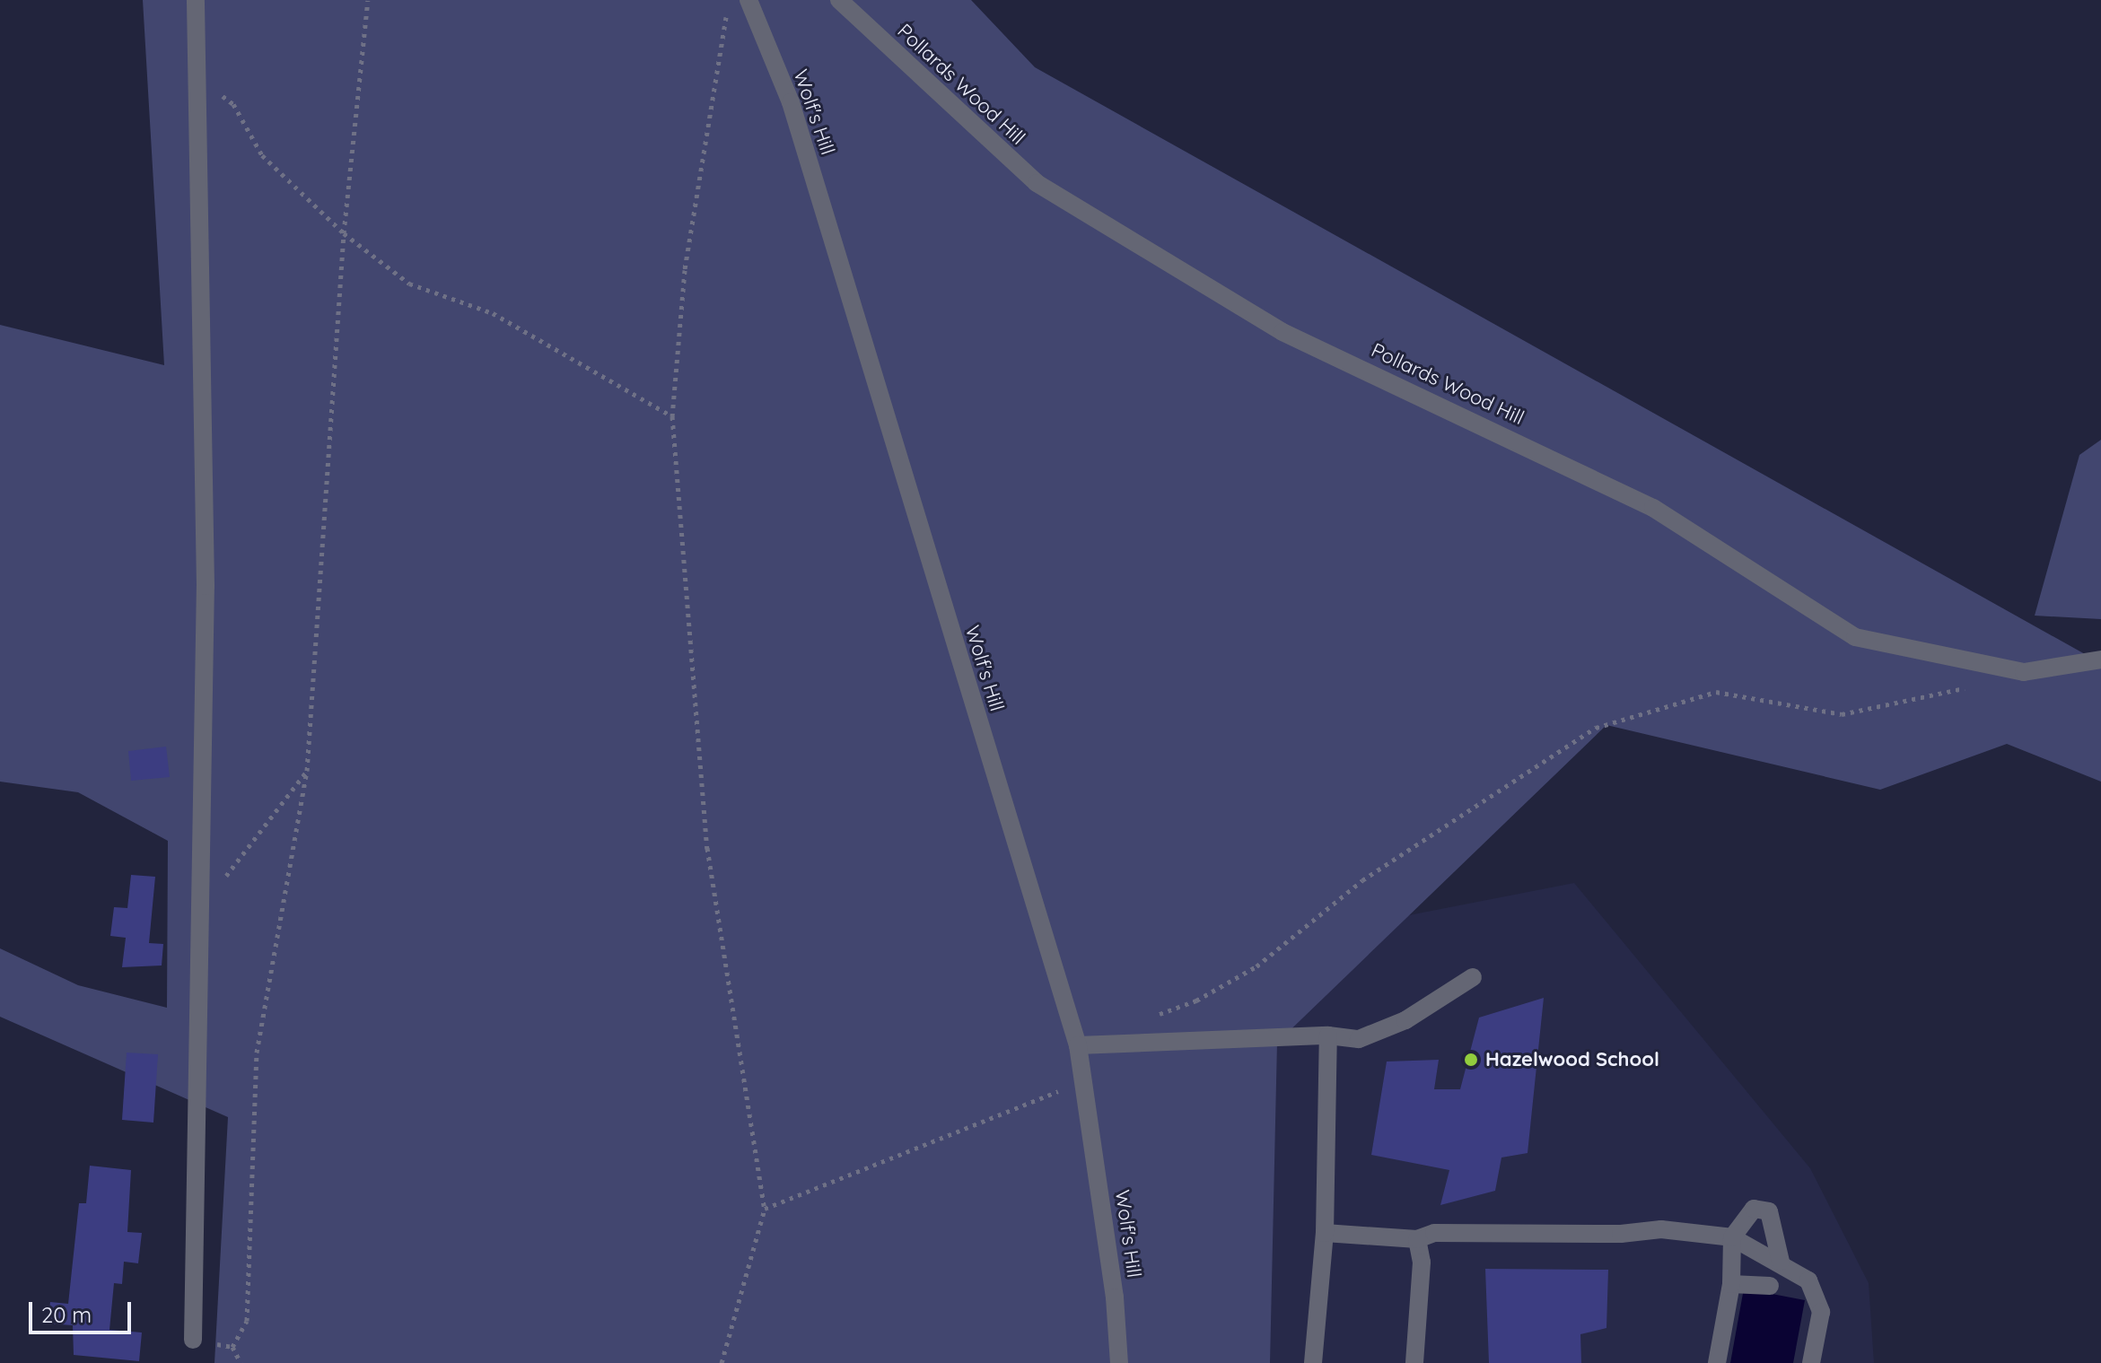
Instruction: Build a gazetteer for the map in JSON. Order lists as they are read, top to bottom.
{
  "streets": {
    "street": ["Pollards Wood Hill", "Wolf's Hill"]
  },
  "places": ["Hazelwood School"],
  "scale_bar": "20 m"
}
